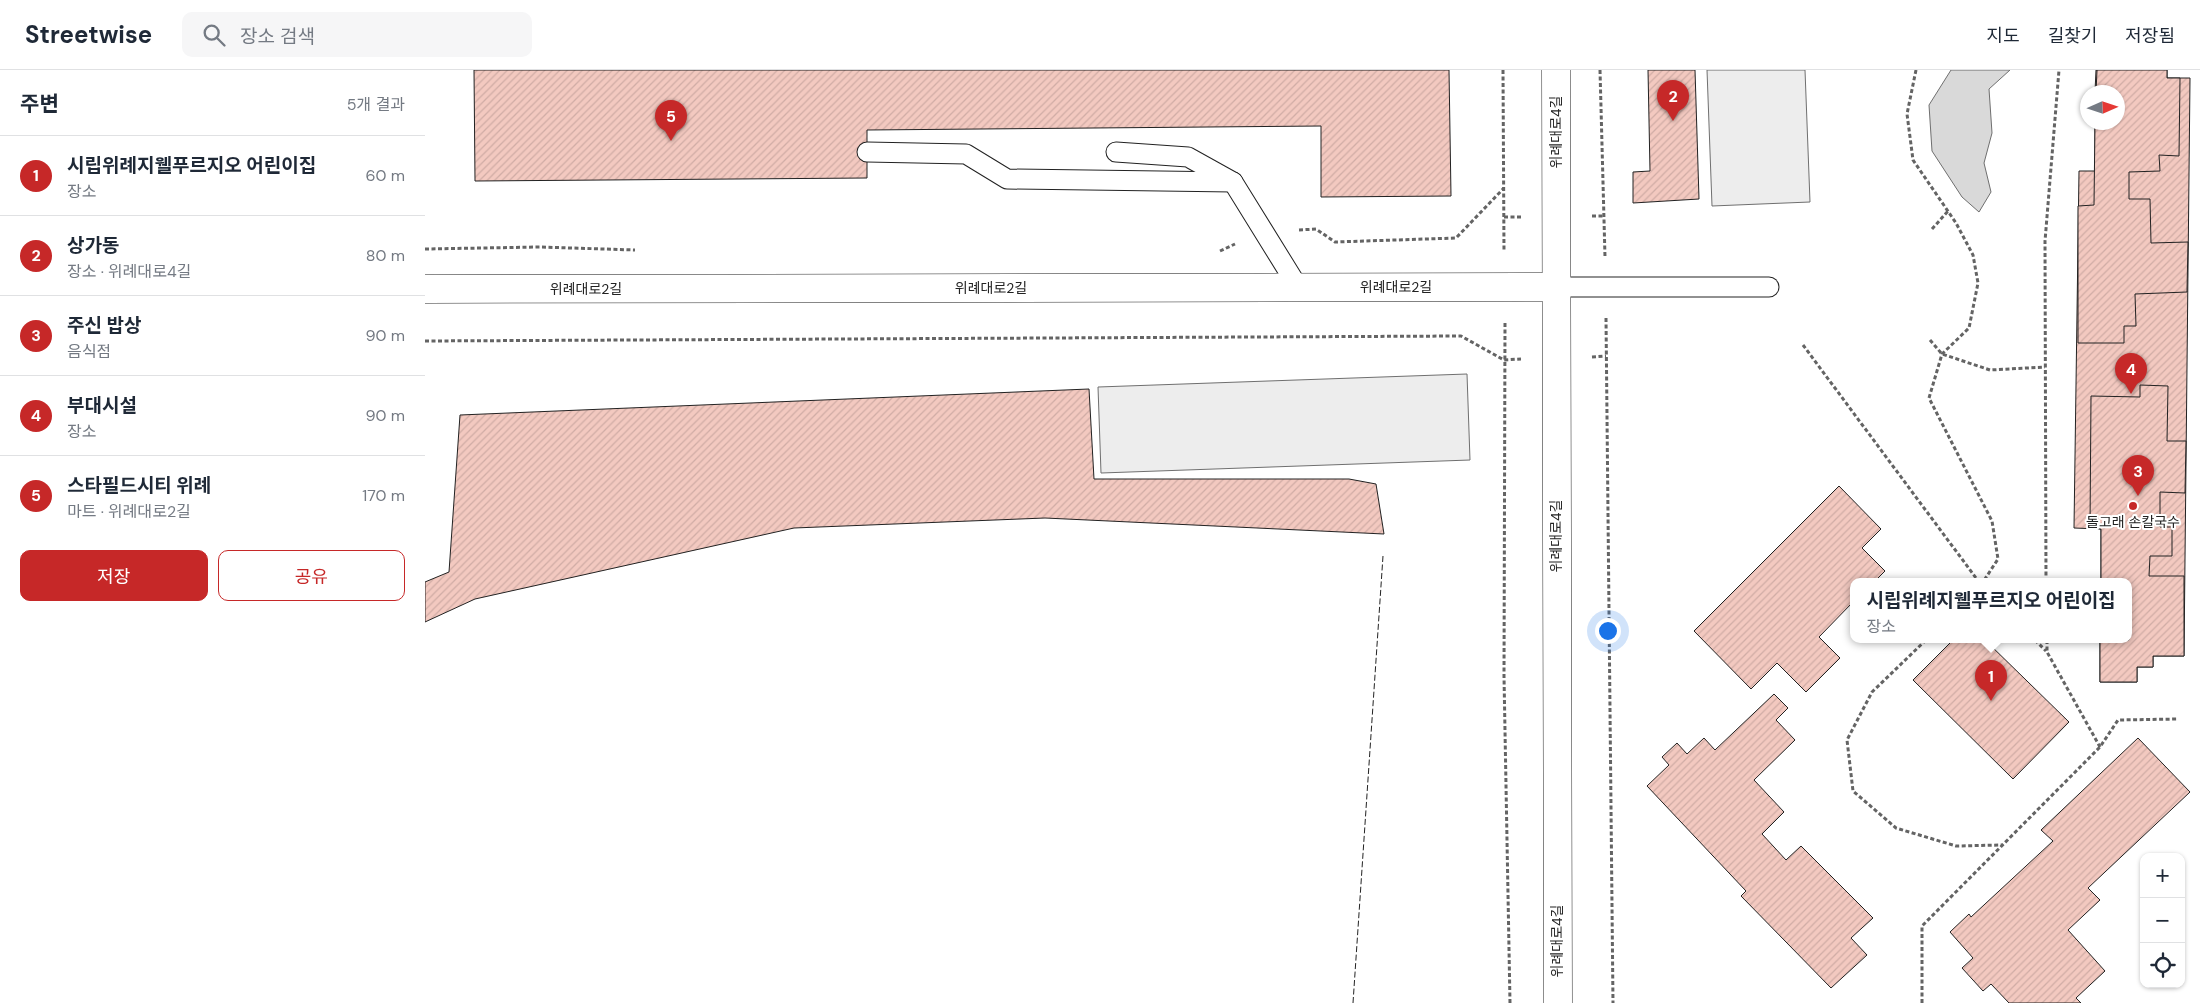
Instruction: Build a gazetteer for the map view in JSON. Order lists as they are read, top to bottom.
{
  "streets": {
    "street": ["위례대로4길", "위례대로2길"]
  },
  "crossings": [
    ["위례대로4길", "위례대로2길"]
  ],
  "places": ["돌고래 손칼국수"],
  "north": "right",
  "page": {
    "header": "Streetwise",
    "search": "장소 검색",
    "nav": ["지도", "길찾기", "저장됨"],
    "heading": ["주변", "5개 결과"],
    "pins": [
      "2",
      "5",
      "4",
      "3",
      "1"
    ],
    "list": [
      {
        "mark": "1",
        "name": "시립위례지웰푸르지오 어린이집",
        "note": "장소",
        "value": "60 m"
      },
      {
        "mark": "2",
        "name": "상가동",
        "note": "장소 · 위례대로4길",
        "value": "80 m"
      },
      {
        "mark": "3",
        "name": "주신 밥상",
        "note": "음식점",
        "value": "90 m"
      },
      {
        "mark": "4",
        "name": "부대시설",
        "note": "장소",
        "value": "90 m"
      },
      {
        "mark": "5",
        "name": "스타필드시티 위례",
        "note": "마트 · 위례대로2길",
        "value": "170 m"
      }
    ],
    "buttons": ["저장", "공유"],
    "popup": ["시립위례지웰푸르지오 어린이집", "장소"],
    "map_buttons": ["+", "−"]
  }
}
